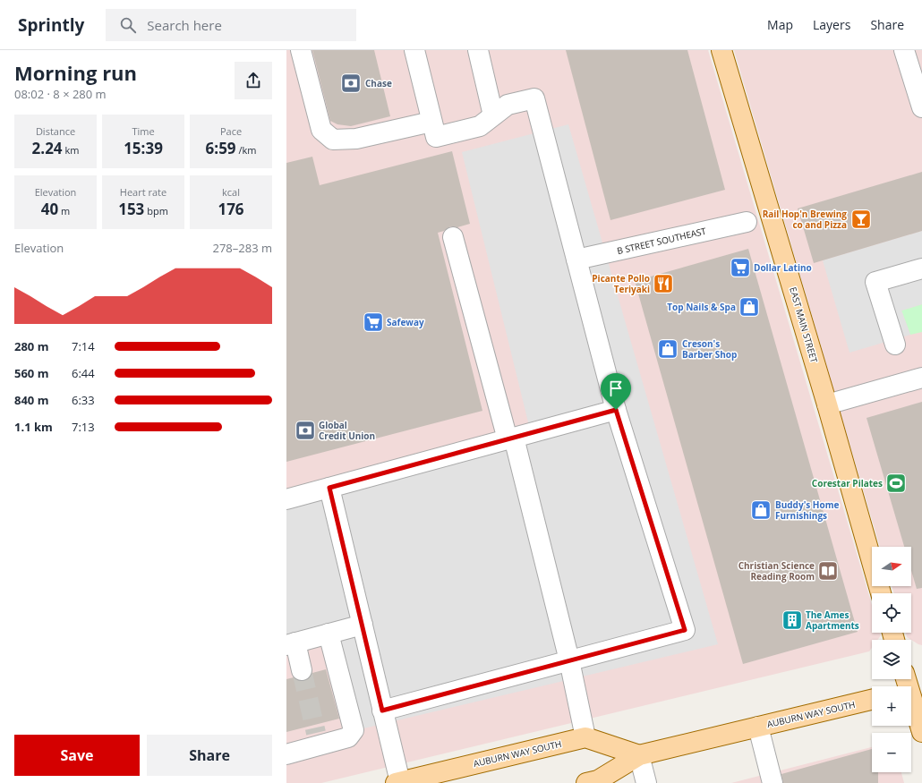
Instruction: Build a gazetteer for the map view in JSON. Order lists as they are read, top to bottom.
{
  "streets": {
    "main road": ["EAST MAIN STREET", "AUBURN WAY SOUTH"],
    "street": ["B STREET SOUTHEAST"]
  },
  "places": {
    "bank": ["Chase", "Global Credit Union"],
    "bar": ["Rail Hop'n Brewing co and Pizza"],
    "supermarket": ["Dollar Latino", "Safeway"],
    "restaurant": ["Picante Pollo Teriyaki"],
    "shop": ["Top Nails & Spa", "Creson's Barber Shop", "Buddy's Home Furnishings"],
    "sports": ["Corestar Pilates"],
    "library": ["Christian Science Reading Room"],
    "building": ["The Ames Apartments"]
  },
  "north": "right",
  "page": {
    "header": "Sprintly",
    "search": "Search here",
    "nav": ["Map", "Layers", "Share"],
    "heading": ["Morning run", "08:02 · 8 × 280 m"],
    "stats": [
      ["Distance", "2.24 km"],
      ["Time", "15:39"],
      ["Pace", "6:59 /km"],
      ["Elevation", "40 m"],
      ["Heart rate", "153 bpm"],
      ["kcal", "176"]
    ],
    "chart": ["Elevation", "278–283 m"],
    "list": [
      {
        "name": "280 m",
        "note": "7:14"
      },
      {
        "name": "560 m",
        "note": "6:44"
      },
      {
        "name": "840 m",
        "note": "6:33"
      },
      {
        "name": "1.1 km",
        "note": "7:13"
      }
    ],
    "map_buttons": ["+", "−"],
    "buttons": ["Save", "Share"]
  }
}
